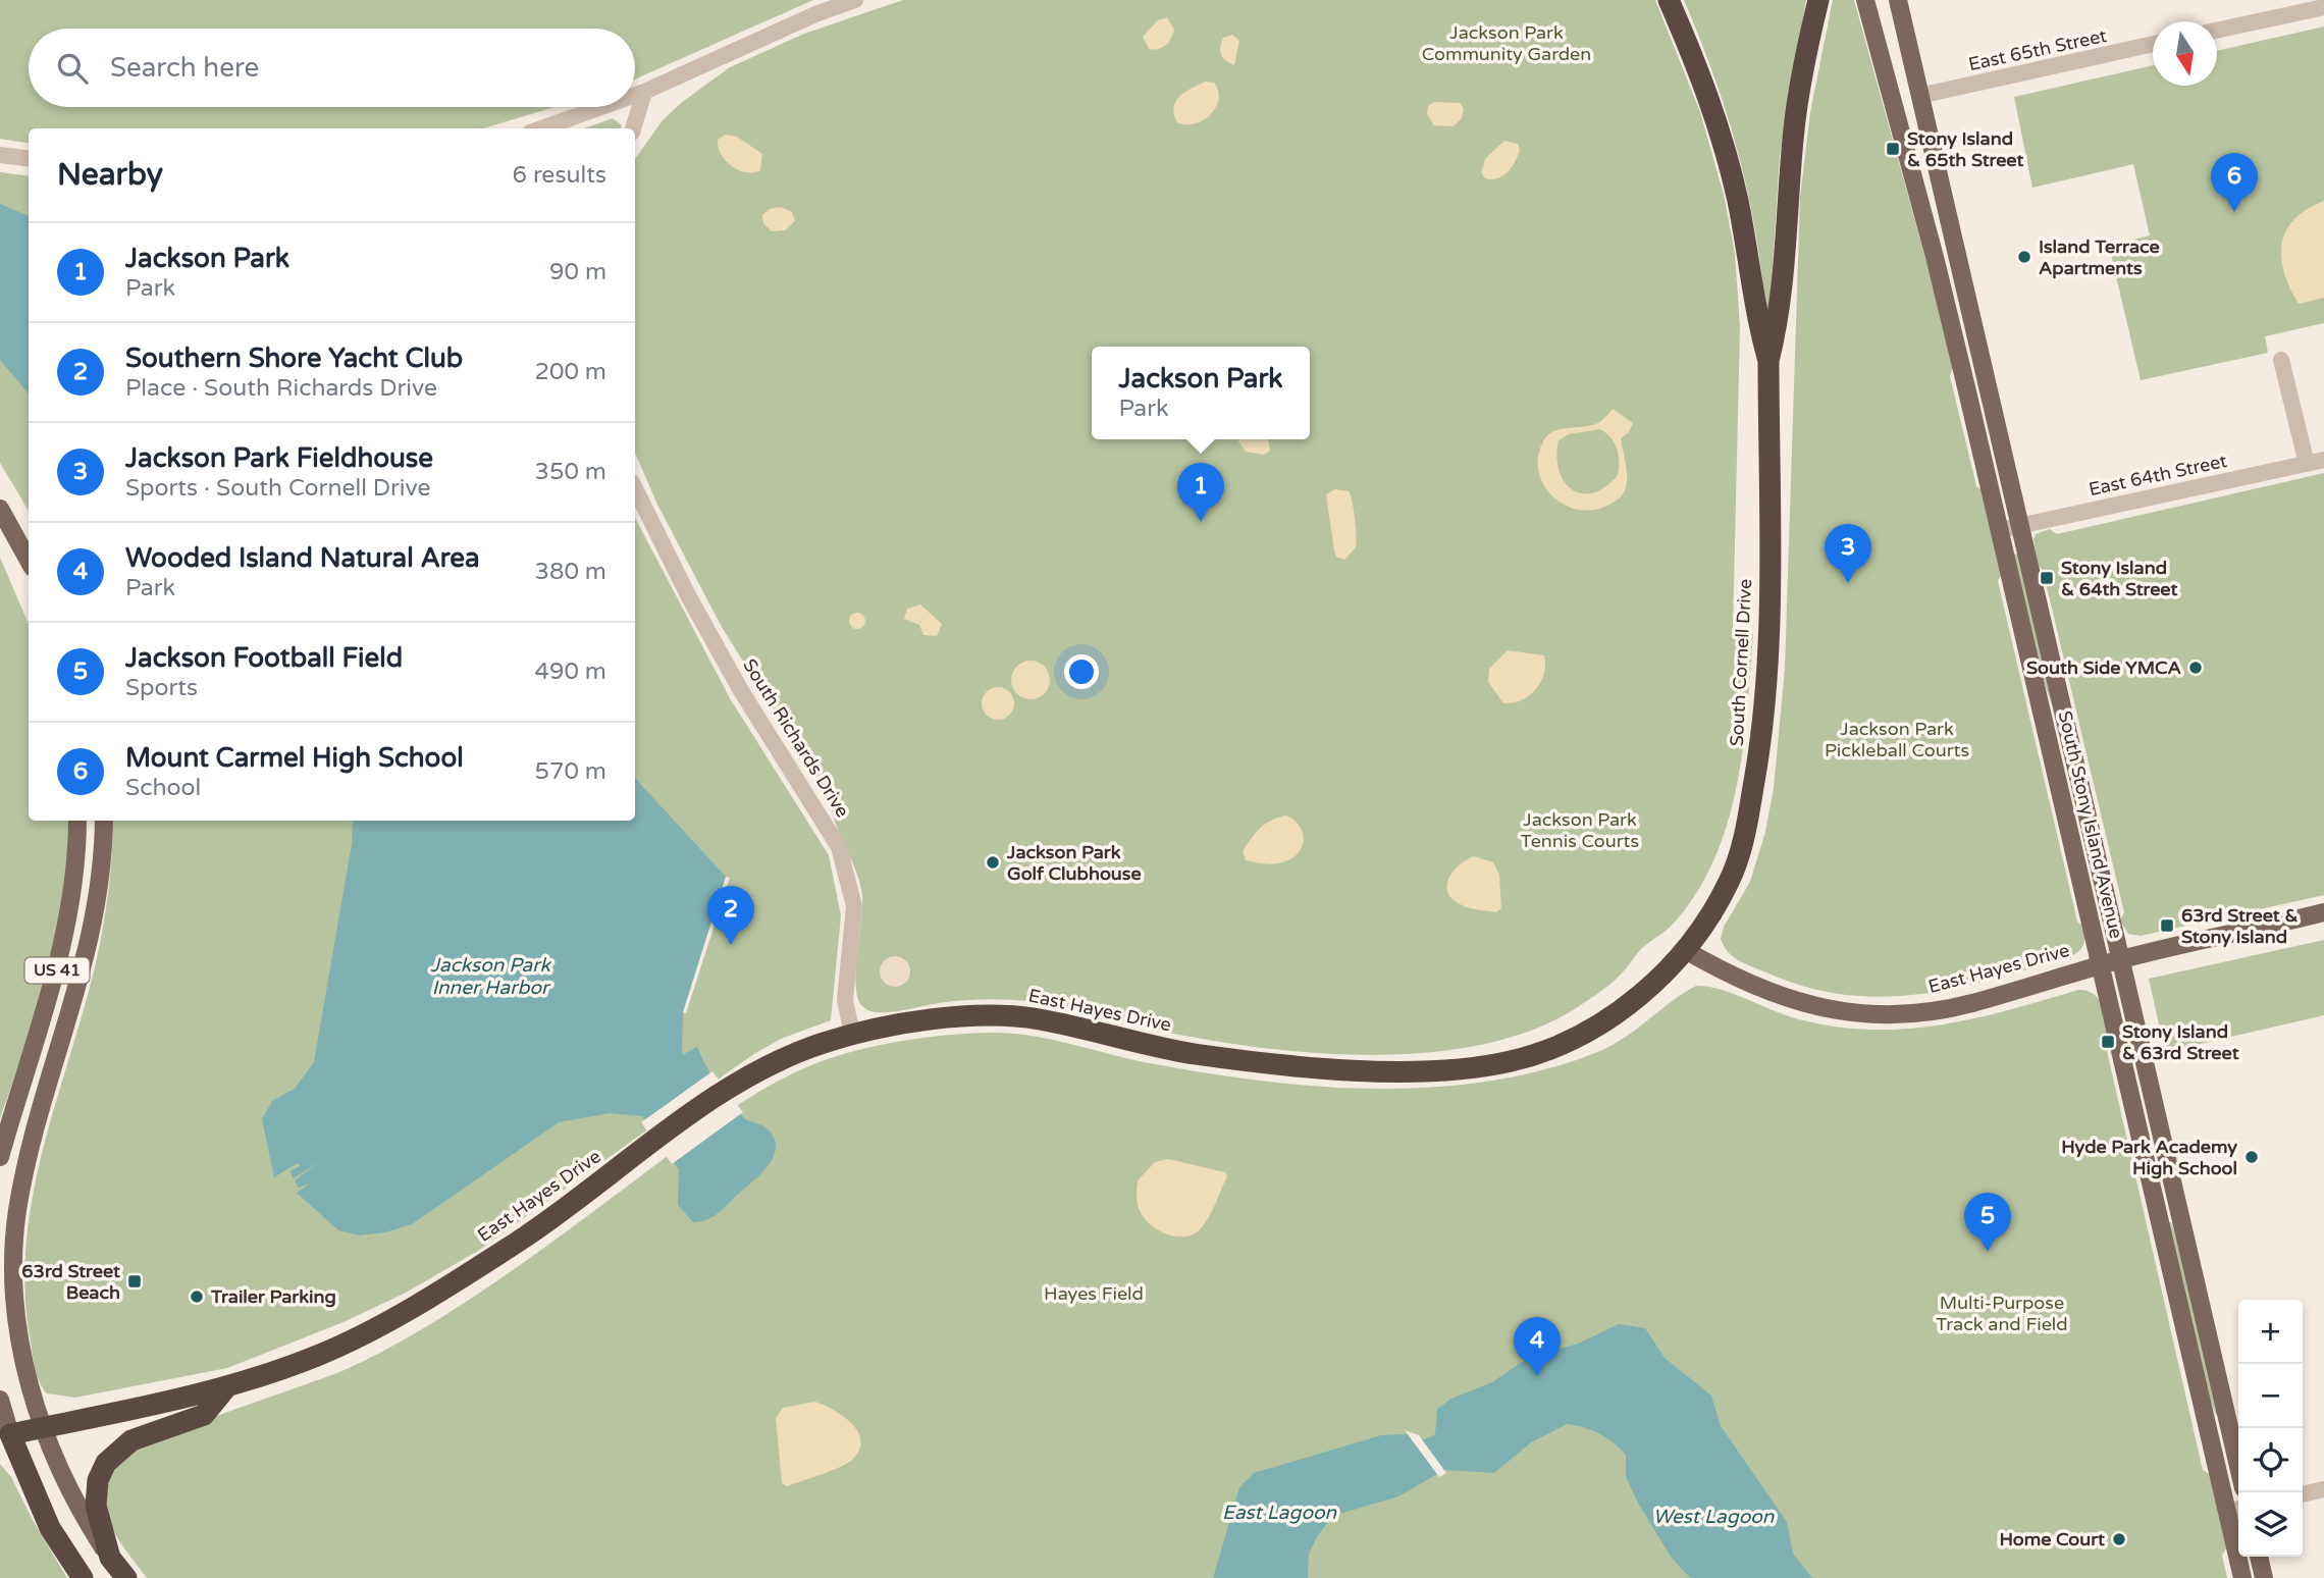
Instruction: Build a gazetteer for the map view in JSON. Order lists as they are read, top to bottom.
{
  "streets": {
    "highway": ["South Cornell Drive", "East Hayes Drive", "US 41"],
    "main road": ["South Stony Island Avenue"],
    "street": ["East 65th Street", "East 64th Street", "South Richards Drive"]
  },
  "crossings": [
    ["East 65th Street", "South Stony Island Avenue"],
    ["East 64th Street", "South Stony Island Avenue"],
    ["South Cornell Drive", "East Hayes Drive"],
    ["South Richards Drive", "East Hayes Drive"],
    ["South Stony Island Avenue", "East Hayes Drive"],
    ["East Hayes Drive", "US 41"]
  ],
  "water": ["Jackson Park Inner Harbor", "East Lagoon", "West Lagoon"],
  "parks": [
    "Jackson Park Community Garden",
    "Jackson Park Pickleball Courts",
    "Jackson Park Tennis Courts",
    "Hayes Field",
    "Multi-Purpose Track and Field"
  ],
  "places": {
    "transit": [
      "Stony Island & 65th Street",
      "Stony Island & 64th Street",
      "63rd Street & Stony Island",
      "Stony Island & 63rd Street",
      "63rd Street Beach"
    ],
    "other": [
      "Island Terrace Apartments",
      "South Side YMCA",
      "Jackson Park Golf Clubhouse",
      "Hyde Park Academy High School",
      "Trailer Parking",
      "Home Court"
    ]
  },
  "north": "bottom",
  "page": {
    "search": "Search here",
    "heading": ["Nearby", "6 results"],
    "pins": [
      "6",
      "1",
      "3",
      "2",
      "5",
      "4"
    ],
    "list": [
      {
        "mark": "1",
        "name": "Jackson Park",
        "note": "Park",
        "value": "90 m"
      },
      {
        "mark": "2",
        "name": "Southern Shore Yacht Club",
        "note": "Place · South Richards Drive",
        "value": "200 m"
      },
      {
        "mark": "3",
        "name": "Jackson Park Fieldhouse",
        "note": "Sports · South Cornell Drive",
        "value": "350 m"
      },
      {
        "mark": "4",
        "name": "Wooded Island Natural Area",
        "note": "Park",
        "value": "380 m"
      },
      {
        "mark": "5",
        "name": "Jackson Football Field",
        "note": "Sports",
        "value": "490 m"
      },
      {
        "mark": "6",
        "name": "Mount Carmel High School",
        "note": "School",
        "value": "570 m"
      }
    ],
    "popup": ["Jackson Park", "Park"],
    "map_buttons": ["+", "−"]
  }
}
